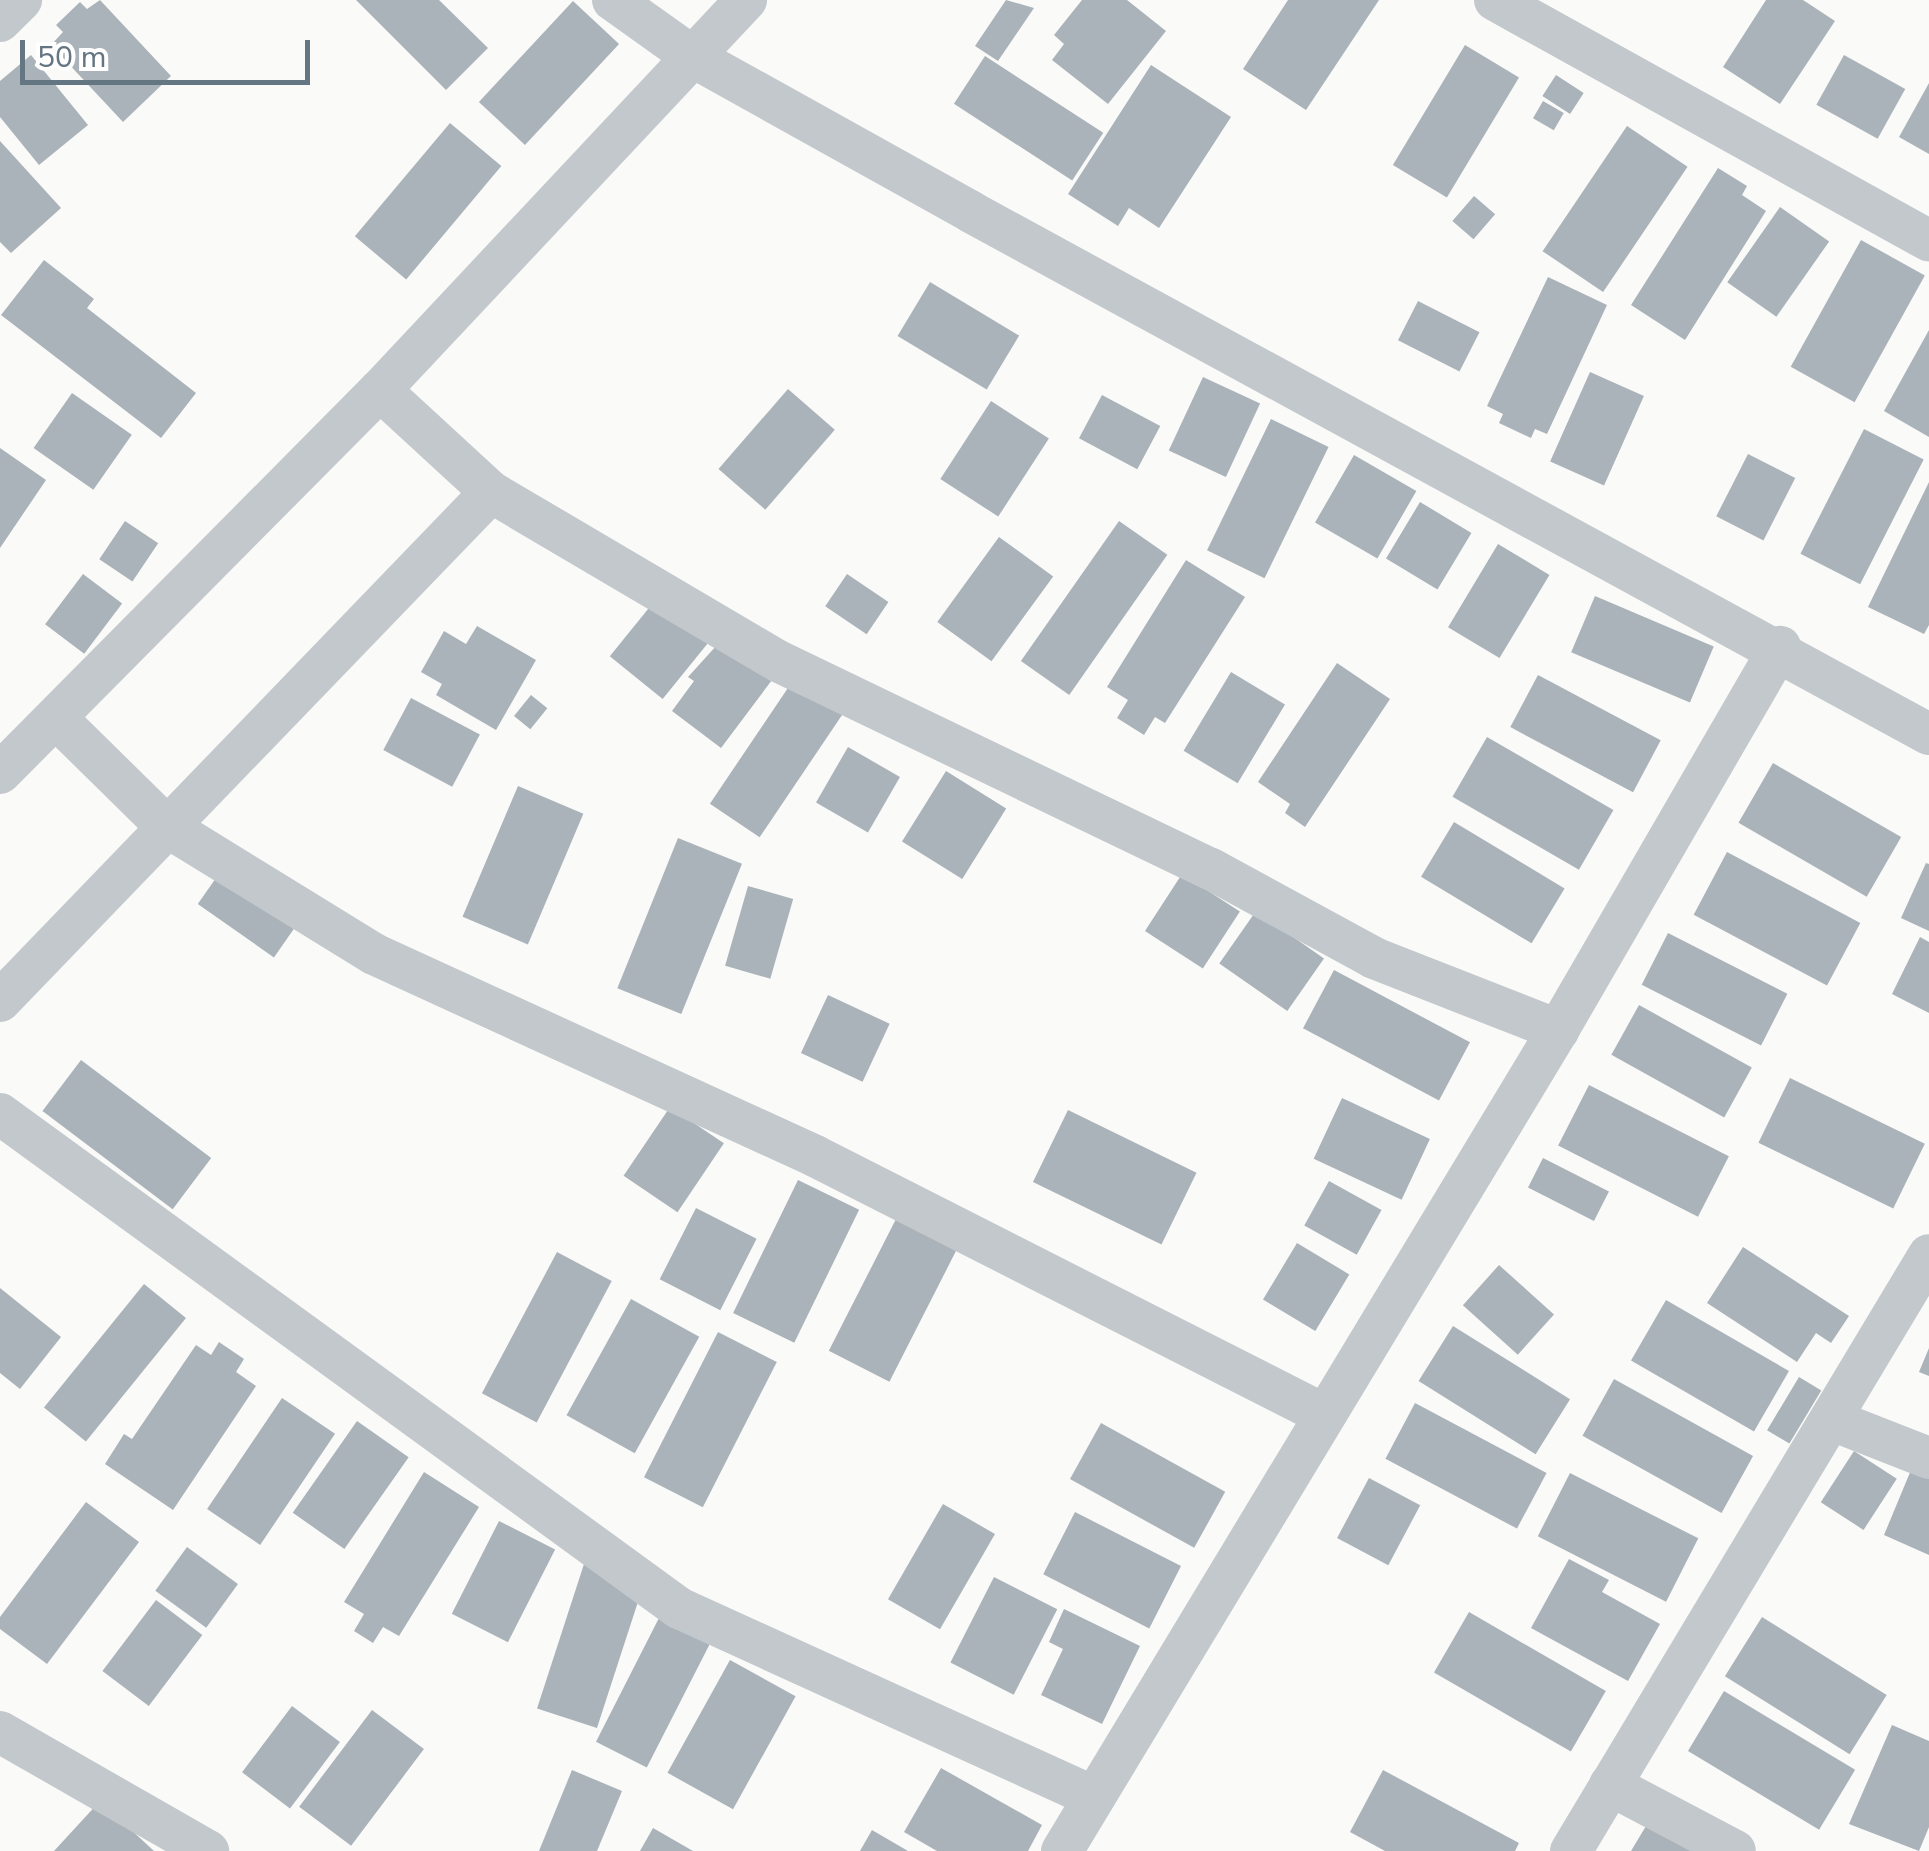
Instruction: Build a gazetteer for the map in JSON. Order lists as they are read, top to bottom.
{
  "scale_bar": "50 m"
}
